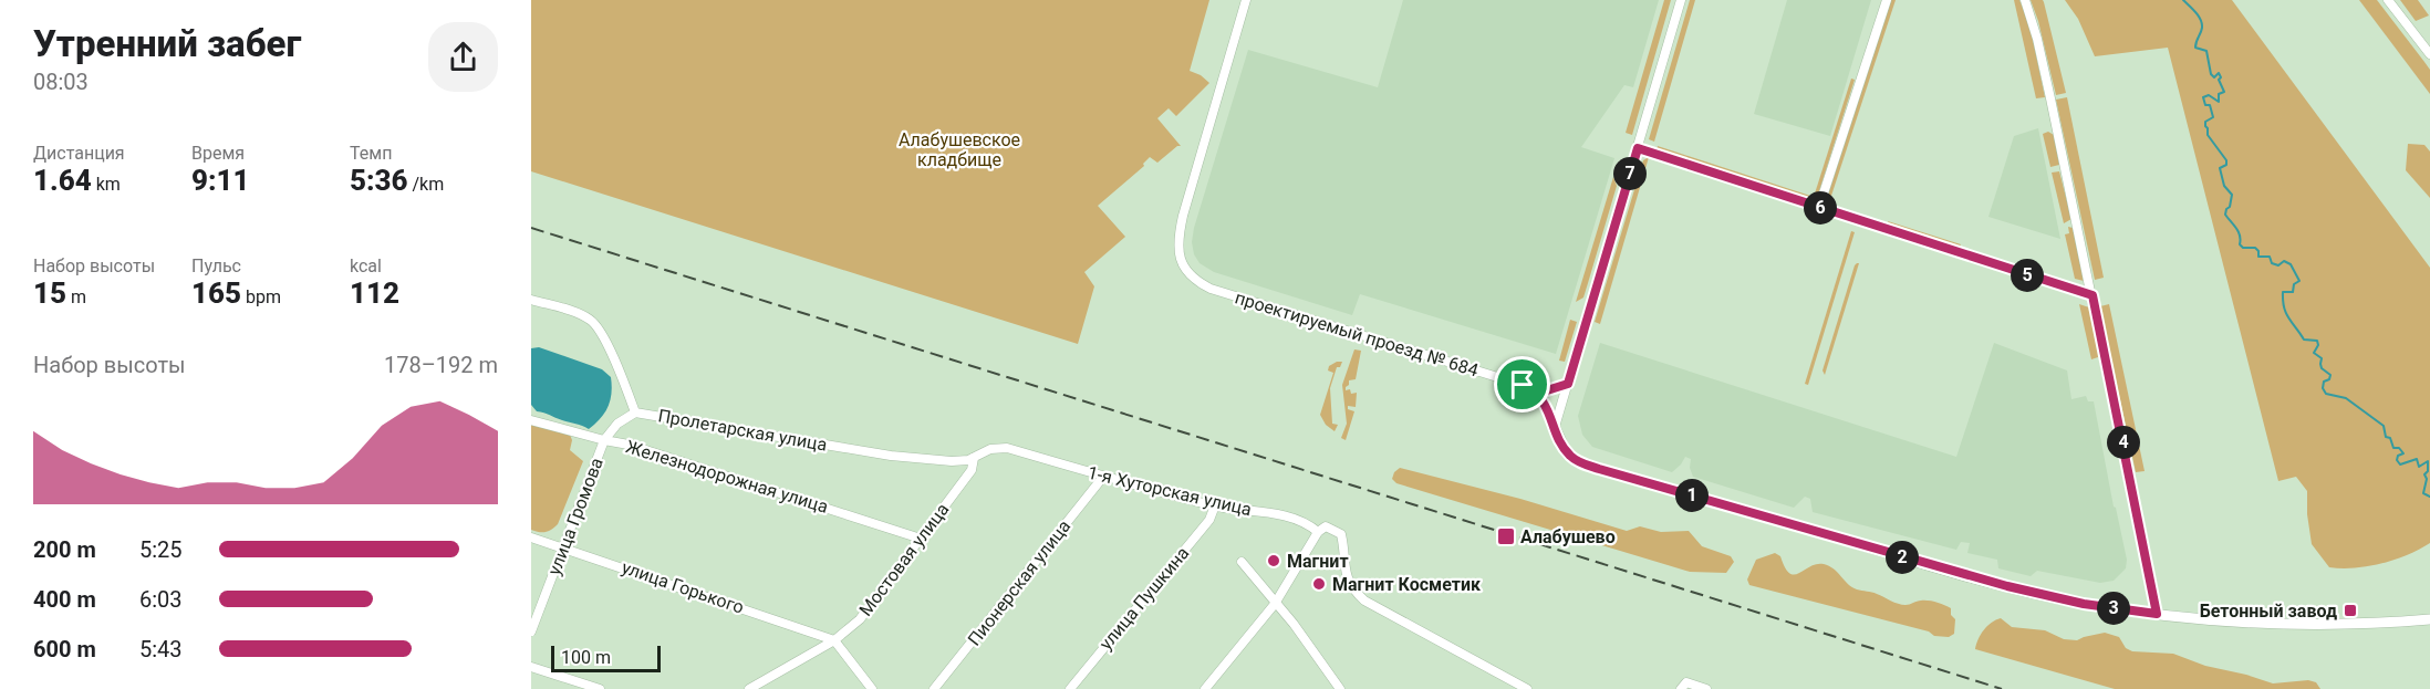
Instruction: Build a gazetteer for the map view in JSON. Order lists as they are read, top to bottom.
{
  "streets": {
    "street": [
      "проектируемый проезд № 684",
      "Пролетарская улица",
      "Железнодорожная улица",
      "1-я Хуторская улица",
      "улица Громова",
      "Мостовая улица",
      "Пионерская улица",
      "улица Горького",
      "улица Пушкина"
    ]
  },
  "crossings": [
    ["Пролетарская улица", "1-я Хуторская улица"],
    ["Пролетарская улица", "улица Громова"],
    ["Пролетарская улица", "Мостовая улица"],
    ["Железнодорожная улица", "улица Громова"],
    ["Железнодорожная улица", "Мостовая улица"],
    ["1-я Хуторская улица", "Мостовая улица"],
    ["1-я Хуторская улица", "Пионерская улица"],
    ["1-я Хуторская улица", "улица Пушкина"],
    ["улица Громова", "улица Горького"],
    ["Мостовая улица", "улица Горького"]
  ],
  "parks": ["Алабушевское кладбище"],
  "places": {
    "transit": ["Алабушево", "Бетонный завод"],
    "other": ["Магнит", "Магнит Косметик"]
  },
  "scale_bar": "100 m",
  "page": {
    "heading": ["Утренний забег", "08:03"],
    "stats": [
      ["Дистанция", "1.64 km"],
      ["Время", "9:11"],
      ["Темп", "5:36 /km"],
      ["Набор высоты", "15 m"],
      ["Пульс", "165 bpm"],
      ["kcal", "112"]
    ],
    "pins": [
      "7",
      "6",
      "5",
      "4",
      "1",
      "2",
      "3"
    ],
    "chart": ["Набор высоты", "178–192 m"],
    "list": [
      {
        "name": "200 m",
        "note": "5:25"
      },
      {
        "name": "400 m",
        "note": "6:03"
      },
      {
        "name": "600 m",
        "note": "5:43"
      }
    ],
    "scale": "100 m"
  }
}
